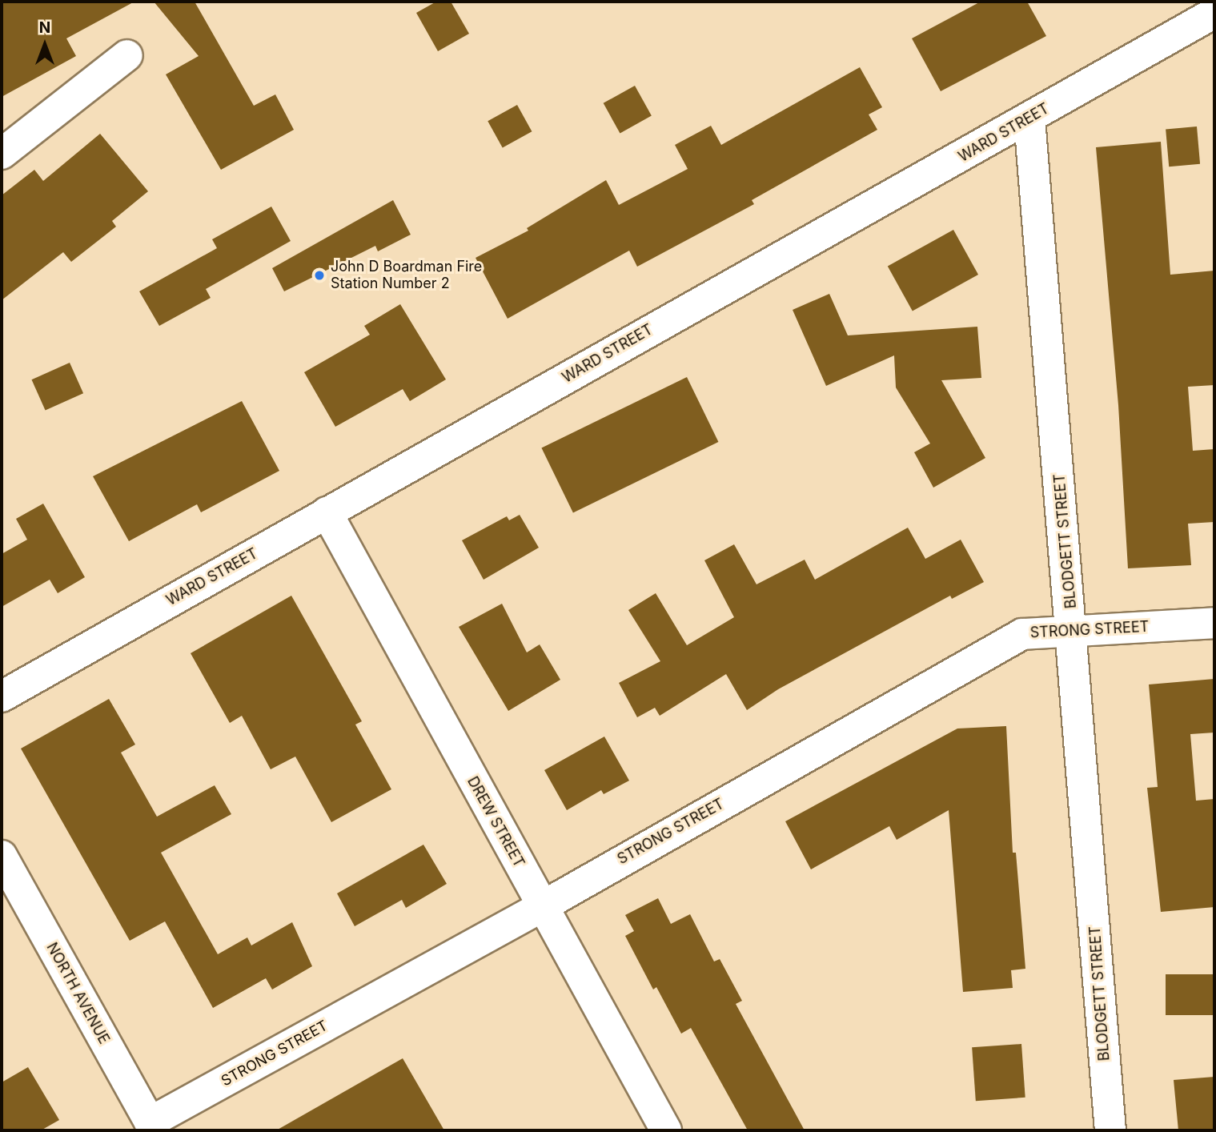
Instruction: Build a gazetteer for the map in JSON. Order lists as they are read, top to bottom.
{
  "streets": {
    "street": [
      "WARD STREET",
      "BLODGETT STREET",
      "STRONG STREET",
      "DREW STREET",
      "NORTH AVENUE"
    ]
  },
  "crossings": [
    ["WARD STREET", "BLODGETT STREET"],
    ["WARD STREET", "DREW STREET"],
    ["BLODGETT STREET", "STRONG STREET"],
    ["STRONG STREET", "DREW STREET"],
    ["STRONG STREET", "NORTH AVENUE"]
  ],
  "places": ["John D Boardman Fire Station Number 2"],
  "north": "top"
}
